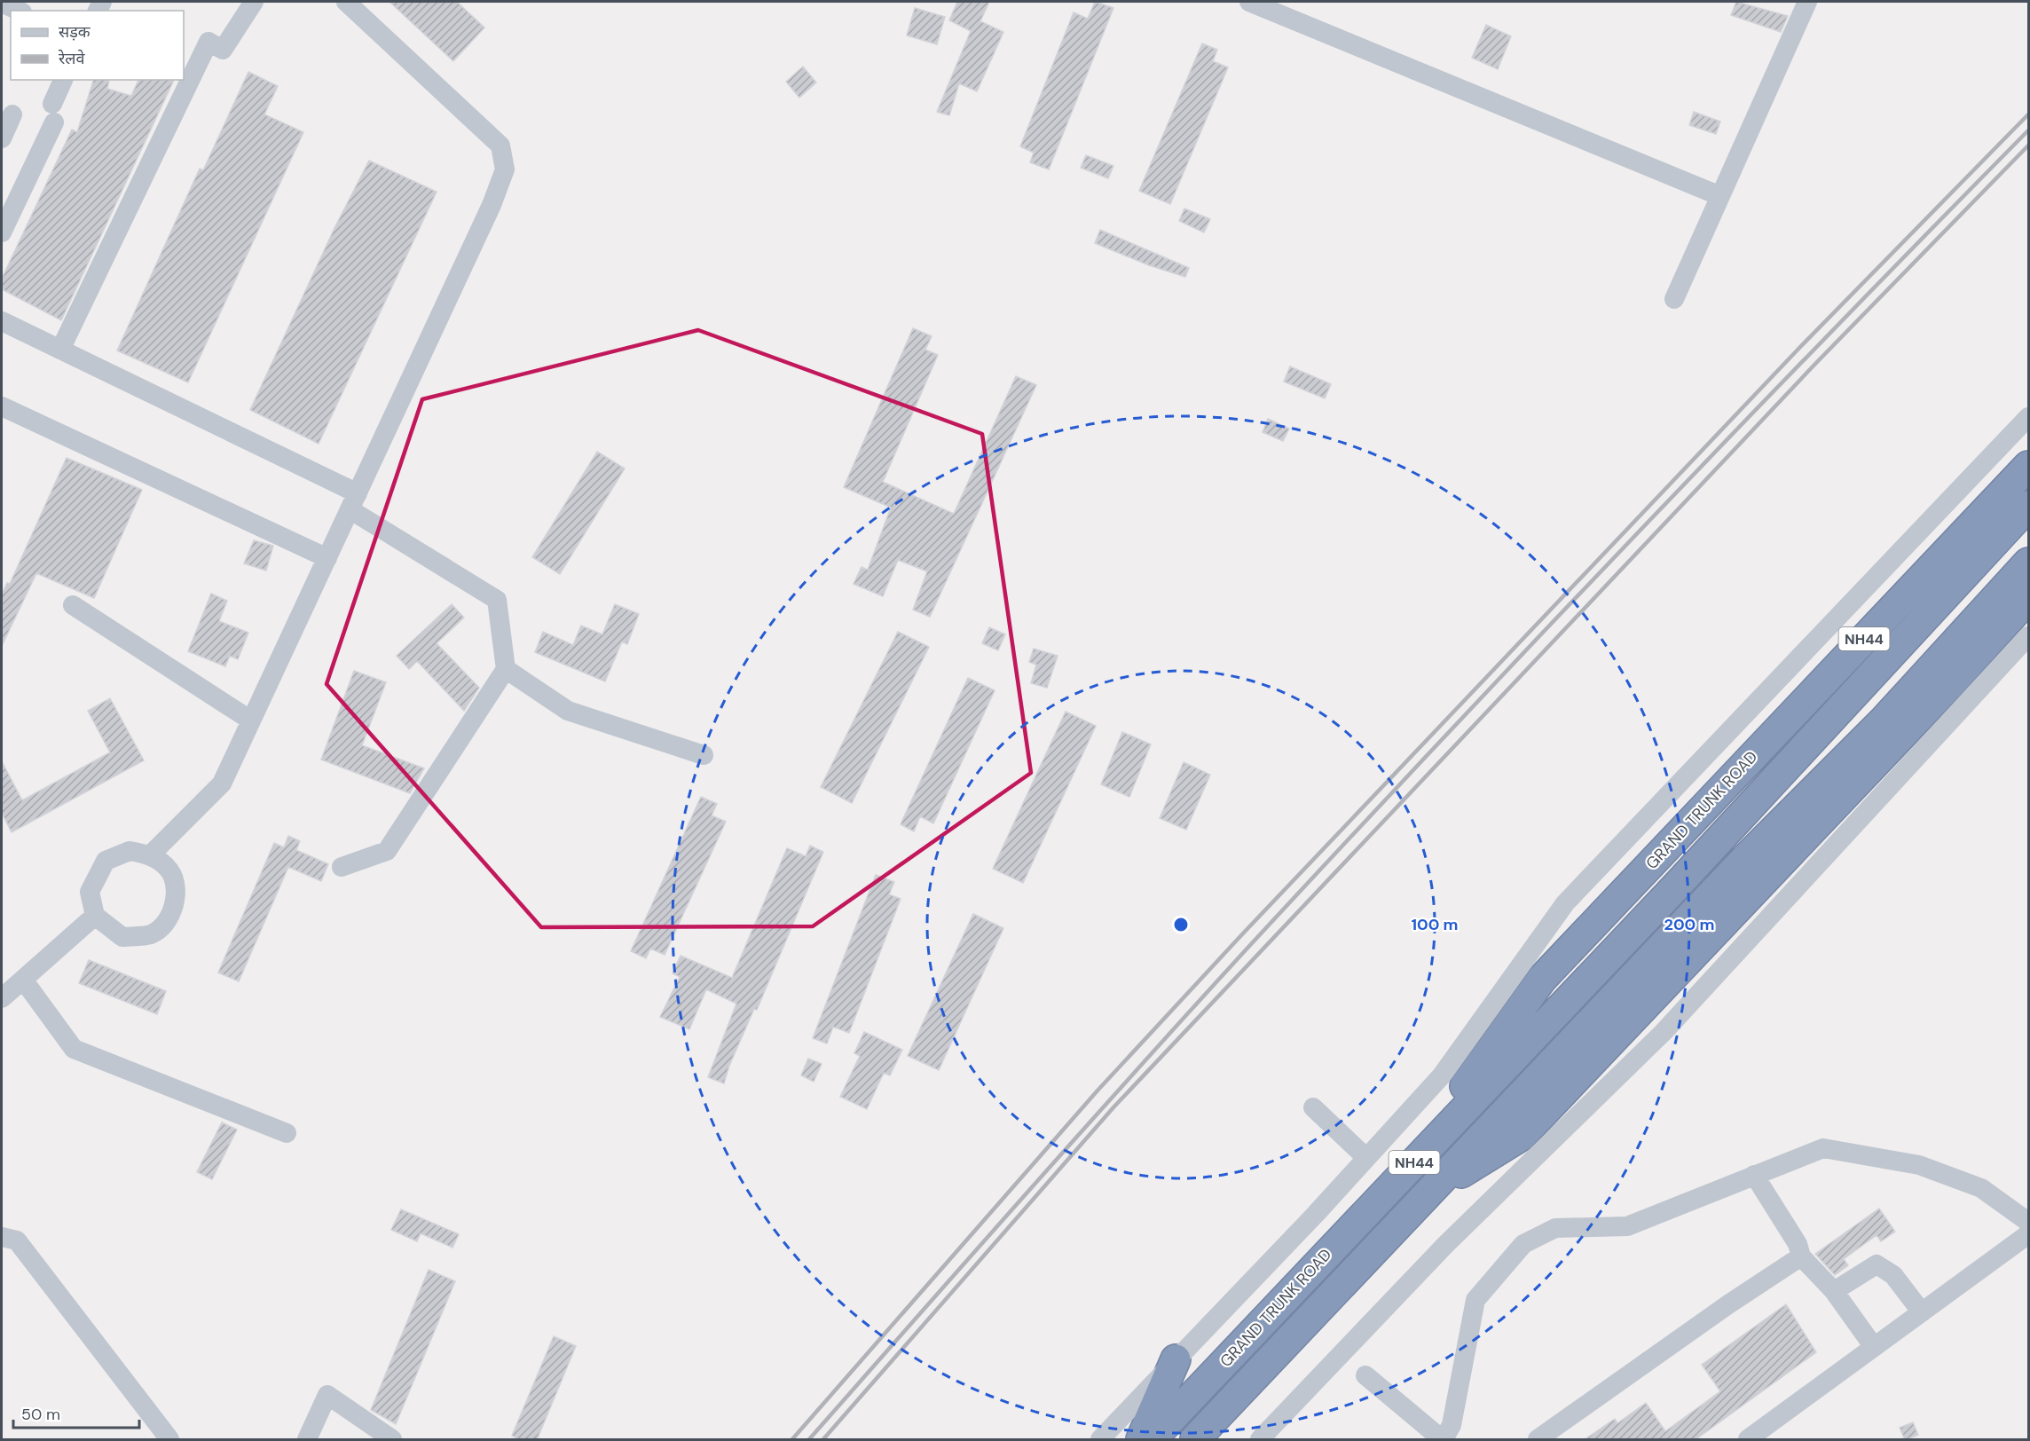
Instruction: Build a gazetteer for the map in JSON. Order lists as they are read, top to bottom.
{
  "streets": {
    "highway": ["NH44", "GRAND TRUNK ROAD"]
  },
  "legend": ["सड़क", "रेलवे"],
  "scale_bar": "50 m",
  "rings": ["100 m", "200 m"]
}
